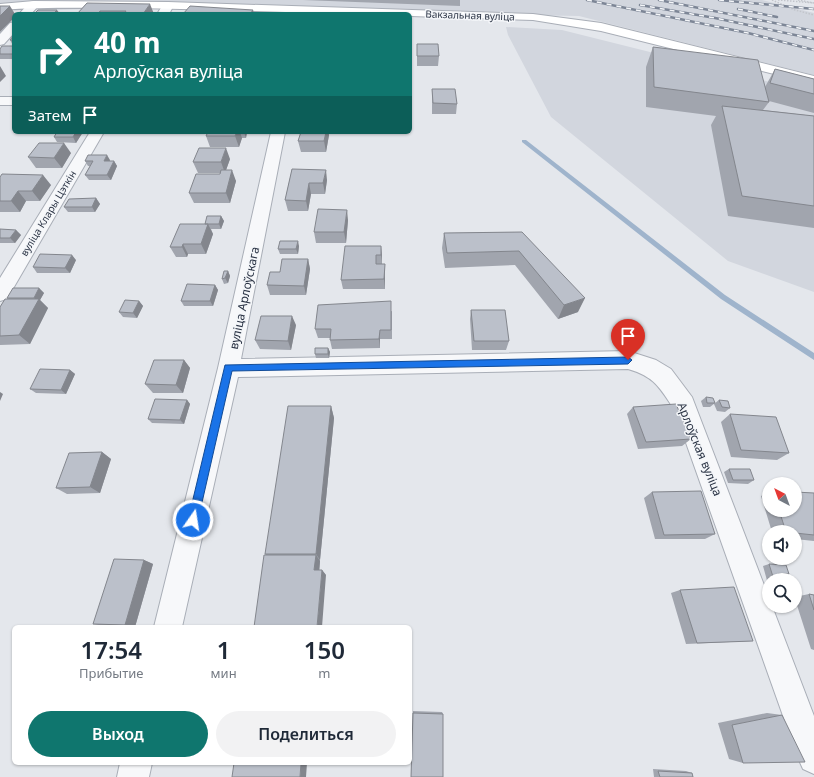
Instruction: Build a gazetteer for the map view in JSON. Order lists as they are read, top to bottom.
{
  "streets": {
    "main road": ["Вакзальная вуліца"],
    "street": ["вуліца Клары Цэткін", "вуліца Арлоўскага", "Арлоўская вуліца"]
  },
  "crossings": [
    ["вуліца Арлоўскага", "Арлоўская вуліца"]
  ],
  "north": "top left",
  "page": {
    "turn": ["40 m", "Арлоўская вуліца"],
    "then": "Затем",
    "eta": [
      "17:54",
      "Прибытие",
      "1",
      "мин",
      "150",
      "m"
    ],
    "buttons": ["Выход", "Поделиться"]
  }
}
